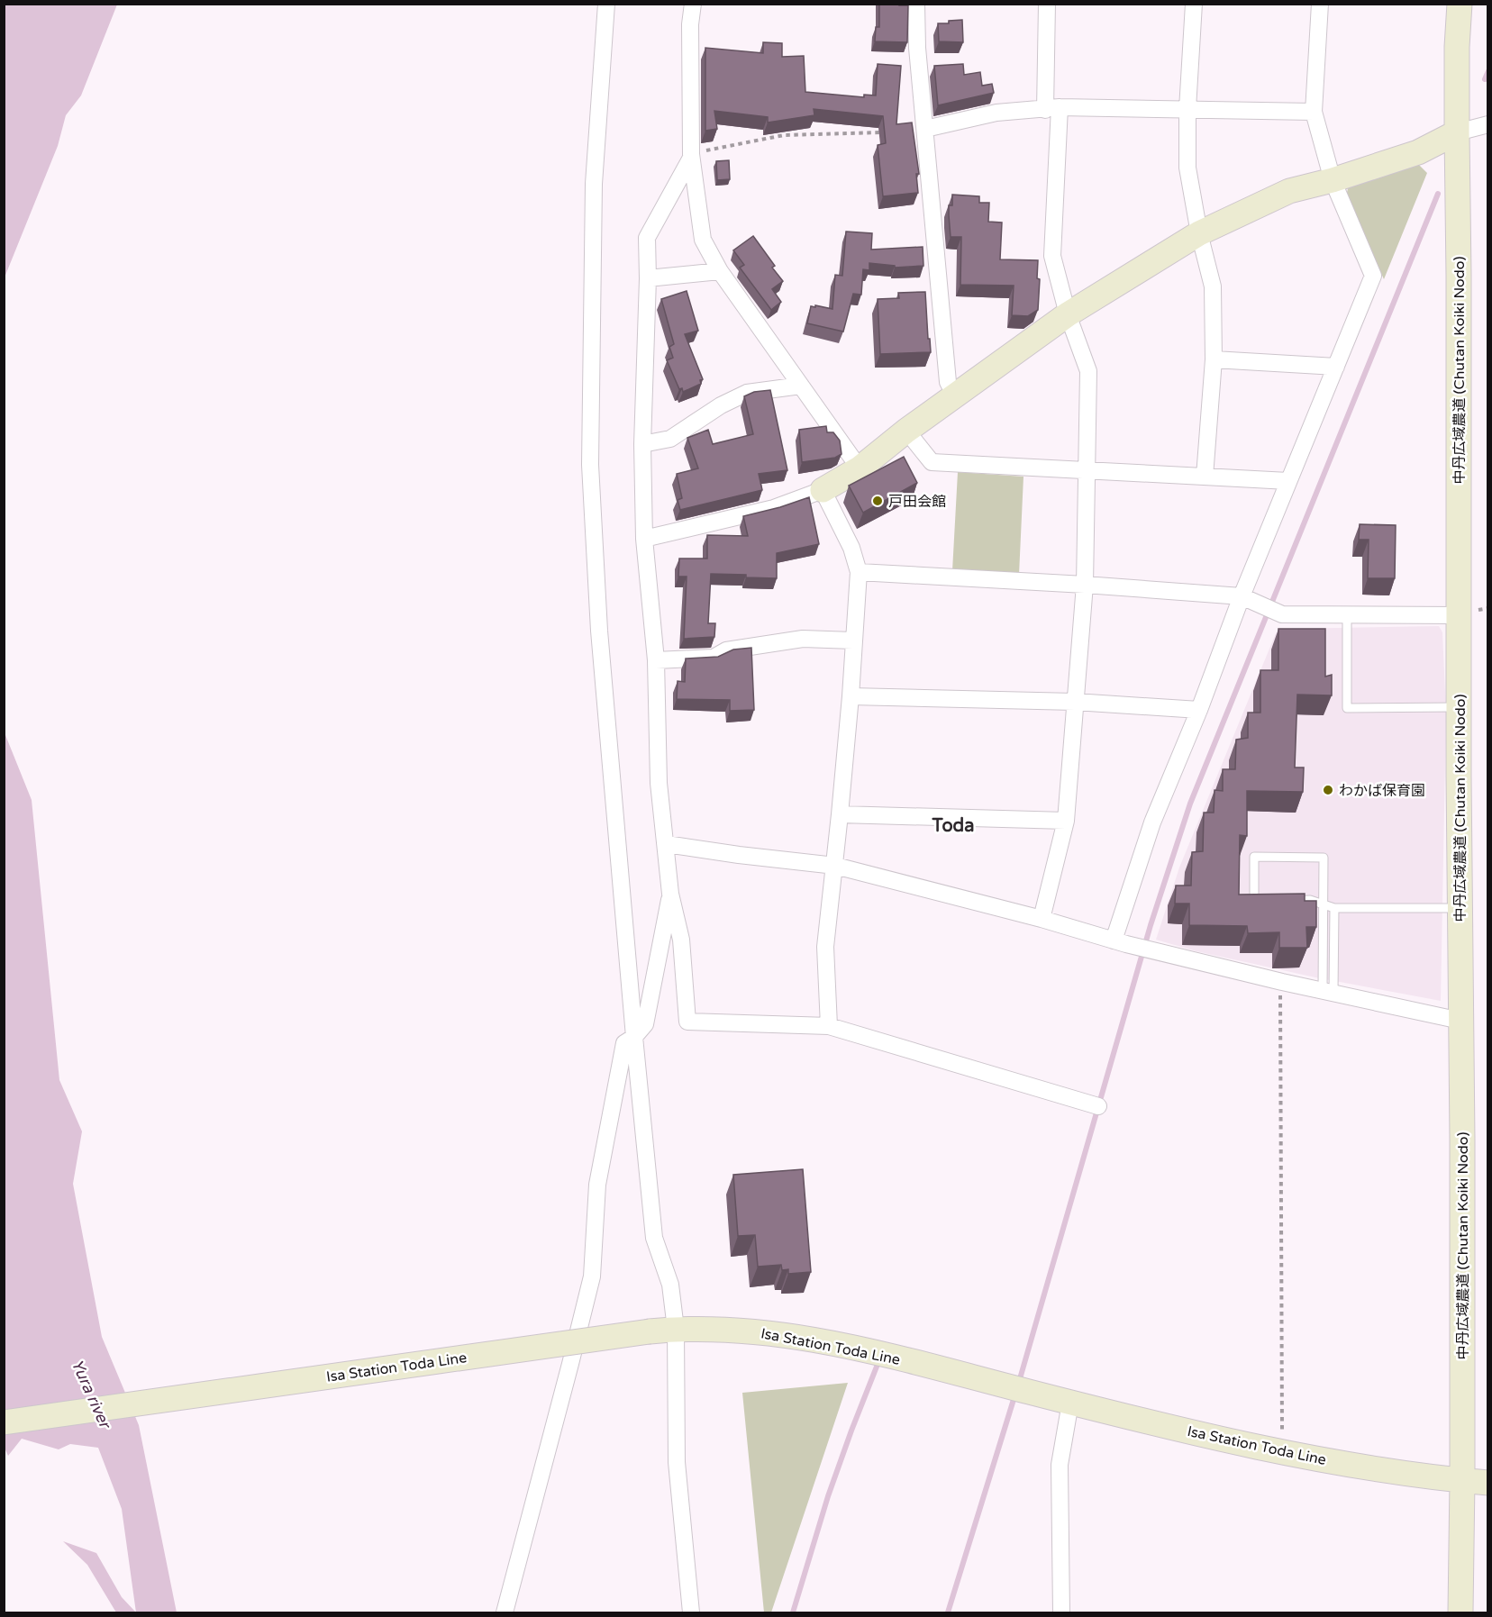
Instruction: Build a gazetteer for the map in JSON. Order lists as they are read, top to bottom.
{
  "streets": {
    "street": ["中丹広域農道 (Chutan Koiki Nodo)", "Isa Station Toda Line"]
  },
  "crossings": [
    ["中丹広域農道 (Chutan Koiki Nodo)", "Isa Station Toda Line"]
  ],
  "districts": ["Toda"],
  "water": ["Yura river"],
  "places": ["戸田会館", "わかば保育園"]
}
